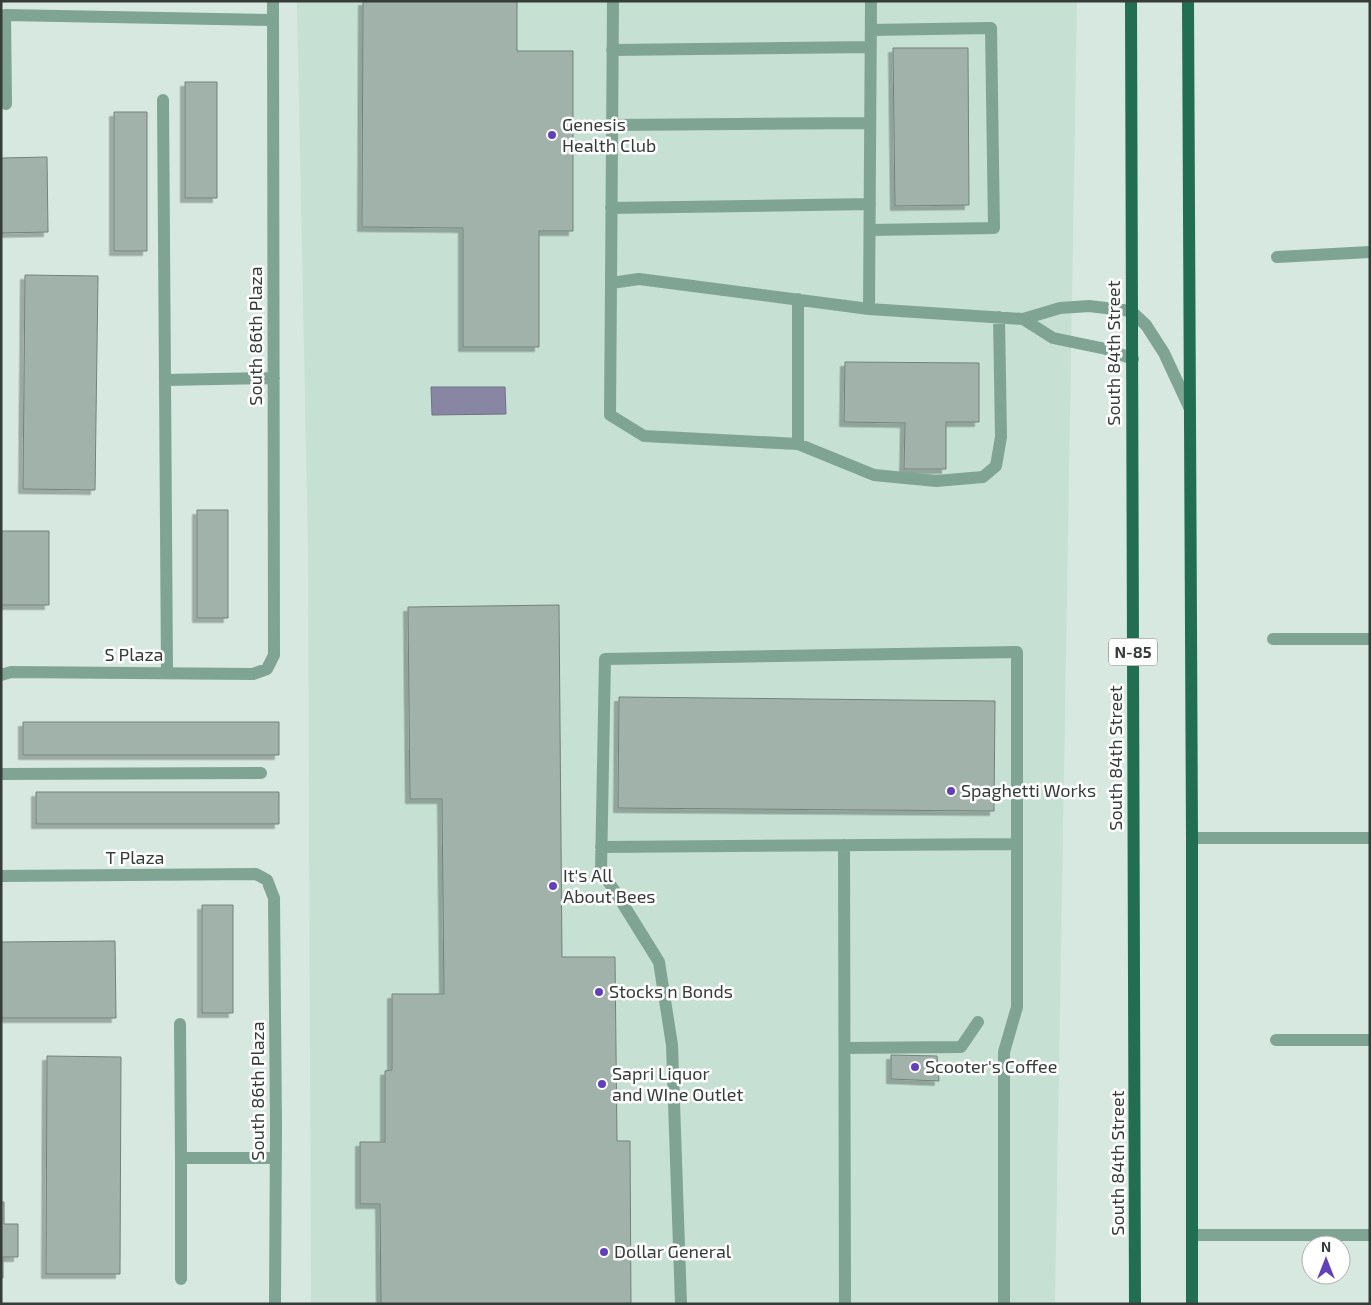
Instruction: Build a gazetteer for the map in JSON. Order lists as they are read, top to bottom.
{
  "streets": {
    "main road": ["South 84th Street", "N-85"],
    "street": ["South 86th Plaza", "S Plaza", "T Plaza"]
  },
  "crossings": [
    ["South 86th Plaza", "S Plaza"],
    ["South 86th Plaza", "T Plaza"]
  ],
  "places": [
    "Genesis Health Club",
    "Spaghetti Works",
    "It's All About Bees",
    "Stocks n Bonds",
    "Scooter's Coffee",
    "Sapri Liquor and WIne Outlet",
    "Dollar General"
  ],
  "north": "top"
}
